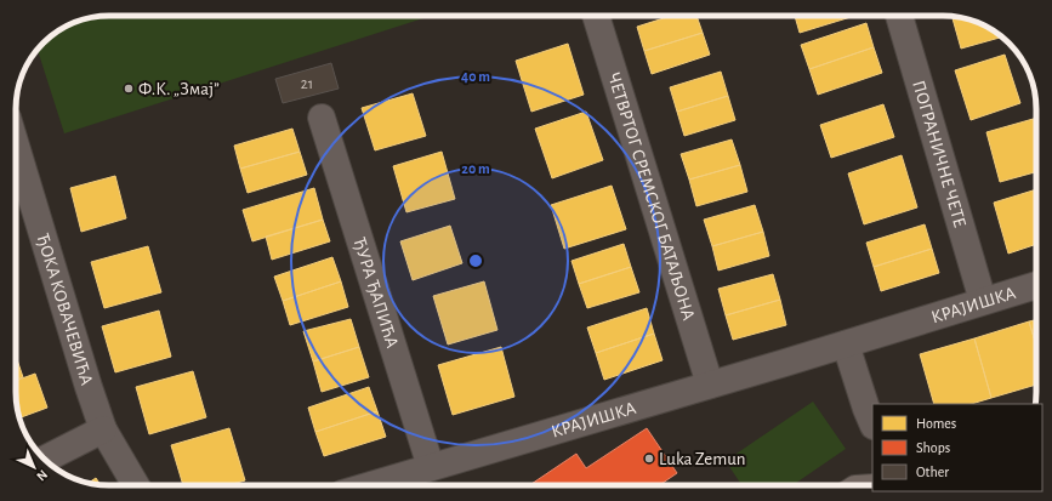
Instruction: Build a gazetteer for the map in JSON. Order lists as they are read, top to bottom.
{
  "streets": {
    "street": [
      "ПОГРАНИЧНЕ ЧЕТЕ",
      "ЧЕТВРТОГ СРЕМСКОГ БАТАЉОНА",
      "ЂУРА ЂАПИЋА",
      "КРАЈИШКА",
      "ЂОКА КОВАЧЕВИЋА"
    ]
  },
  "crossings": [
    ["ПОГРАНИЧНЕ ЧЕТЕ", "КРАЈИШКА"],
    ["ЧЕТВРТОГ СРЕМСКОГ БАТАЉОНА", "КРАЈИШКА"],
    ["ЂУРА ЂАПИЋА", "КРАЈИШКА"]
  ],
  "places": ["Ф.К. „Змај”", "Luka Zemun"],
  "house_numbers": ["21"],
  "legend": ["Homes", "Shops", "Other"],
  "north": "bottom right",
  "rings": ["40 m", "20 m"]
}
